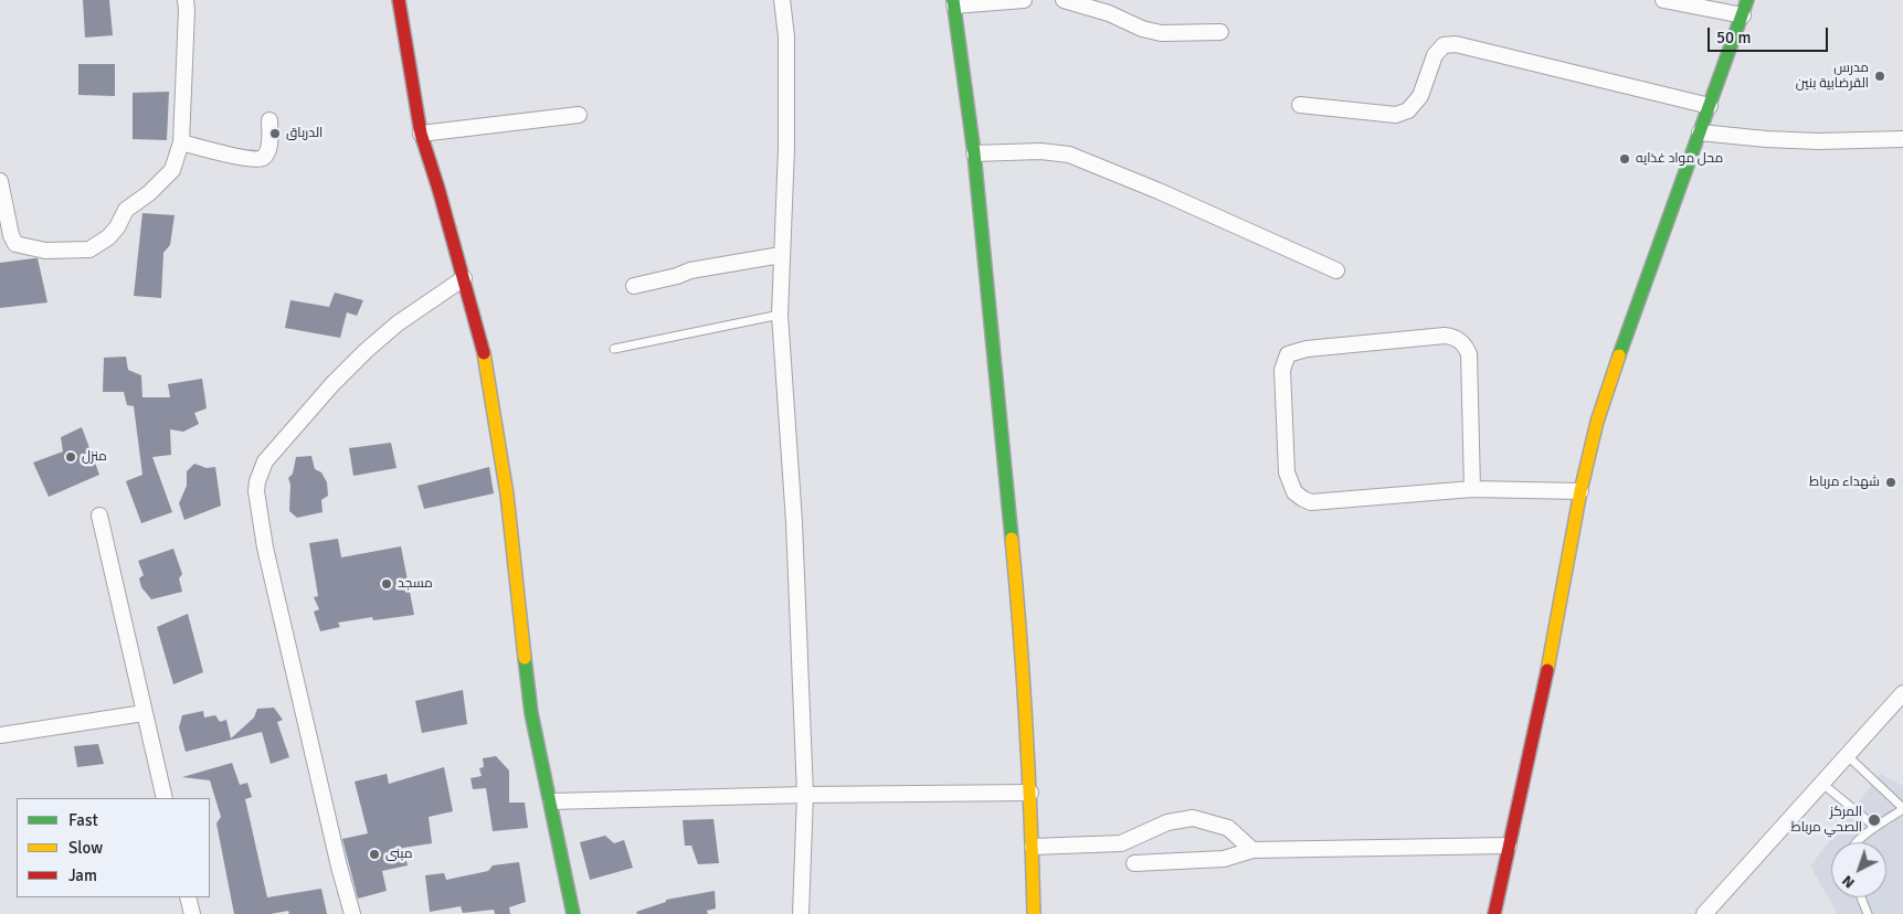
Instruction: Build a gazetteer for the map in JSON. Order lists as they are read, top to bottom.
{
  "places": [
    "مدرس القرضابية بنين",
    "الدرباق",
    "محل مواد غذايه",
    "منزل",
    "شهداء مرباط",
    "مسجد",
    "المركز الصحي مرباط",
    "مبنى"
  ],
  "legend": ["Fast", "Slow", "Jam"],
  "scale_bar": "50 m",
  "north": "bottom left"
}
